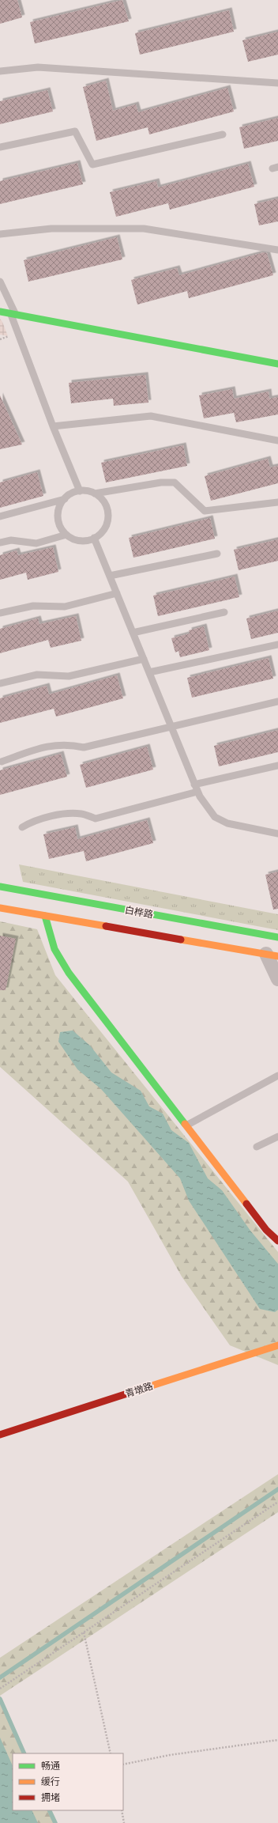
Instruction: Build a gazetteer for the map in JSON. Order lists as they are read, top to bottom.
{
  "streets": {
    "street": ["白桦路", "青墩路"]
  },
  "legend": ["畅通", "缓行", "拥堵"]
}
